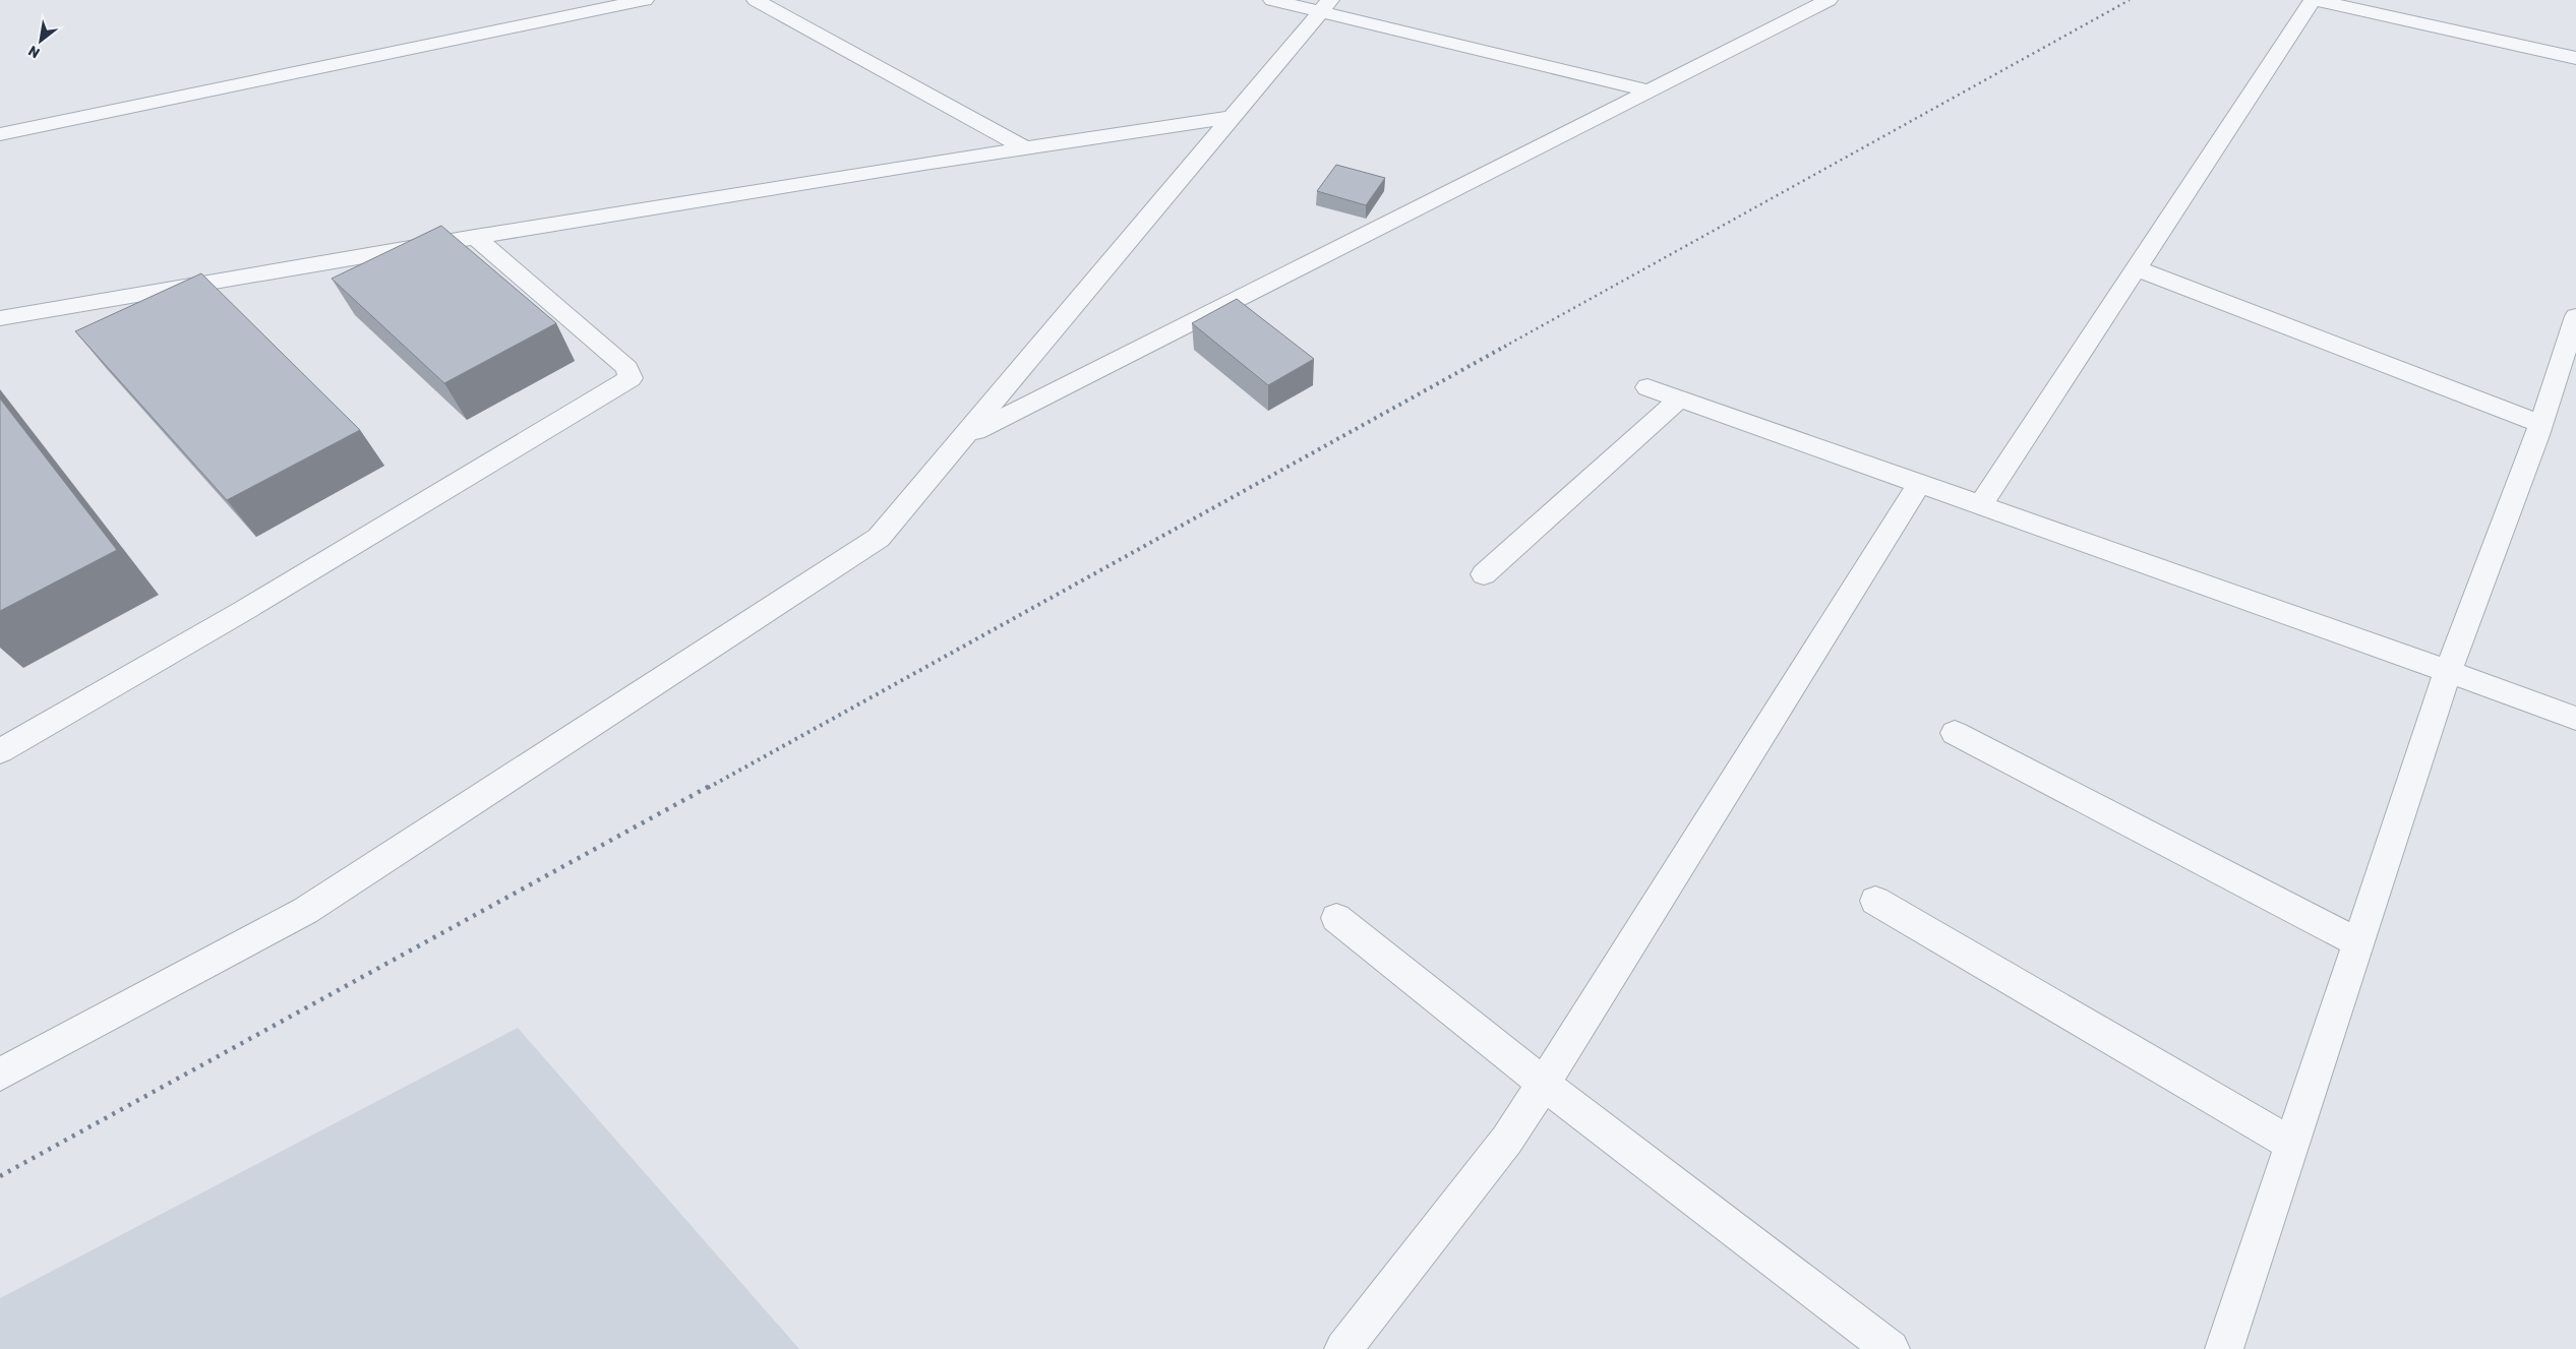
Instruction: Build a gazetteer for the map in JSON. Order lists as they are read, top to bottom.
{
  "north": "bottom left"
}
